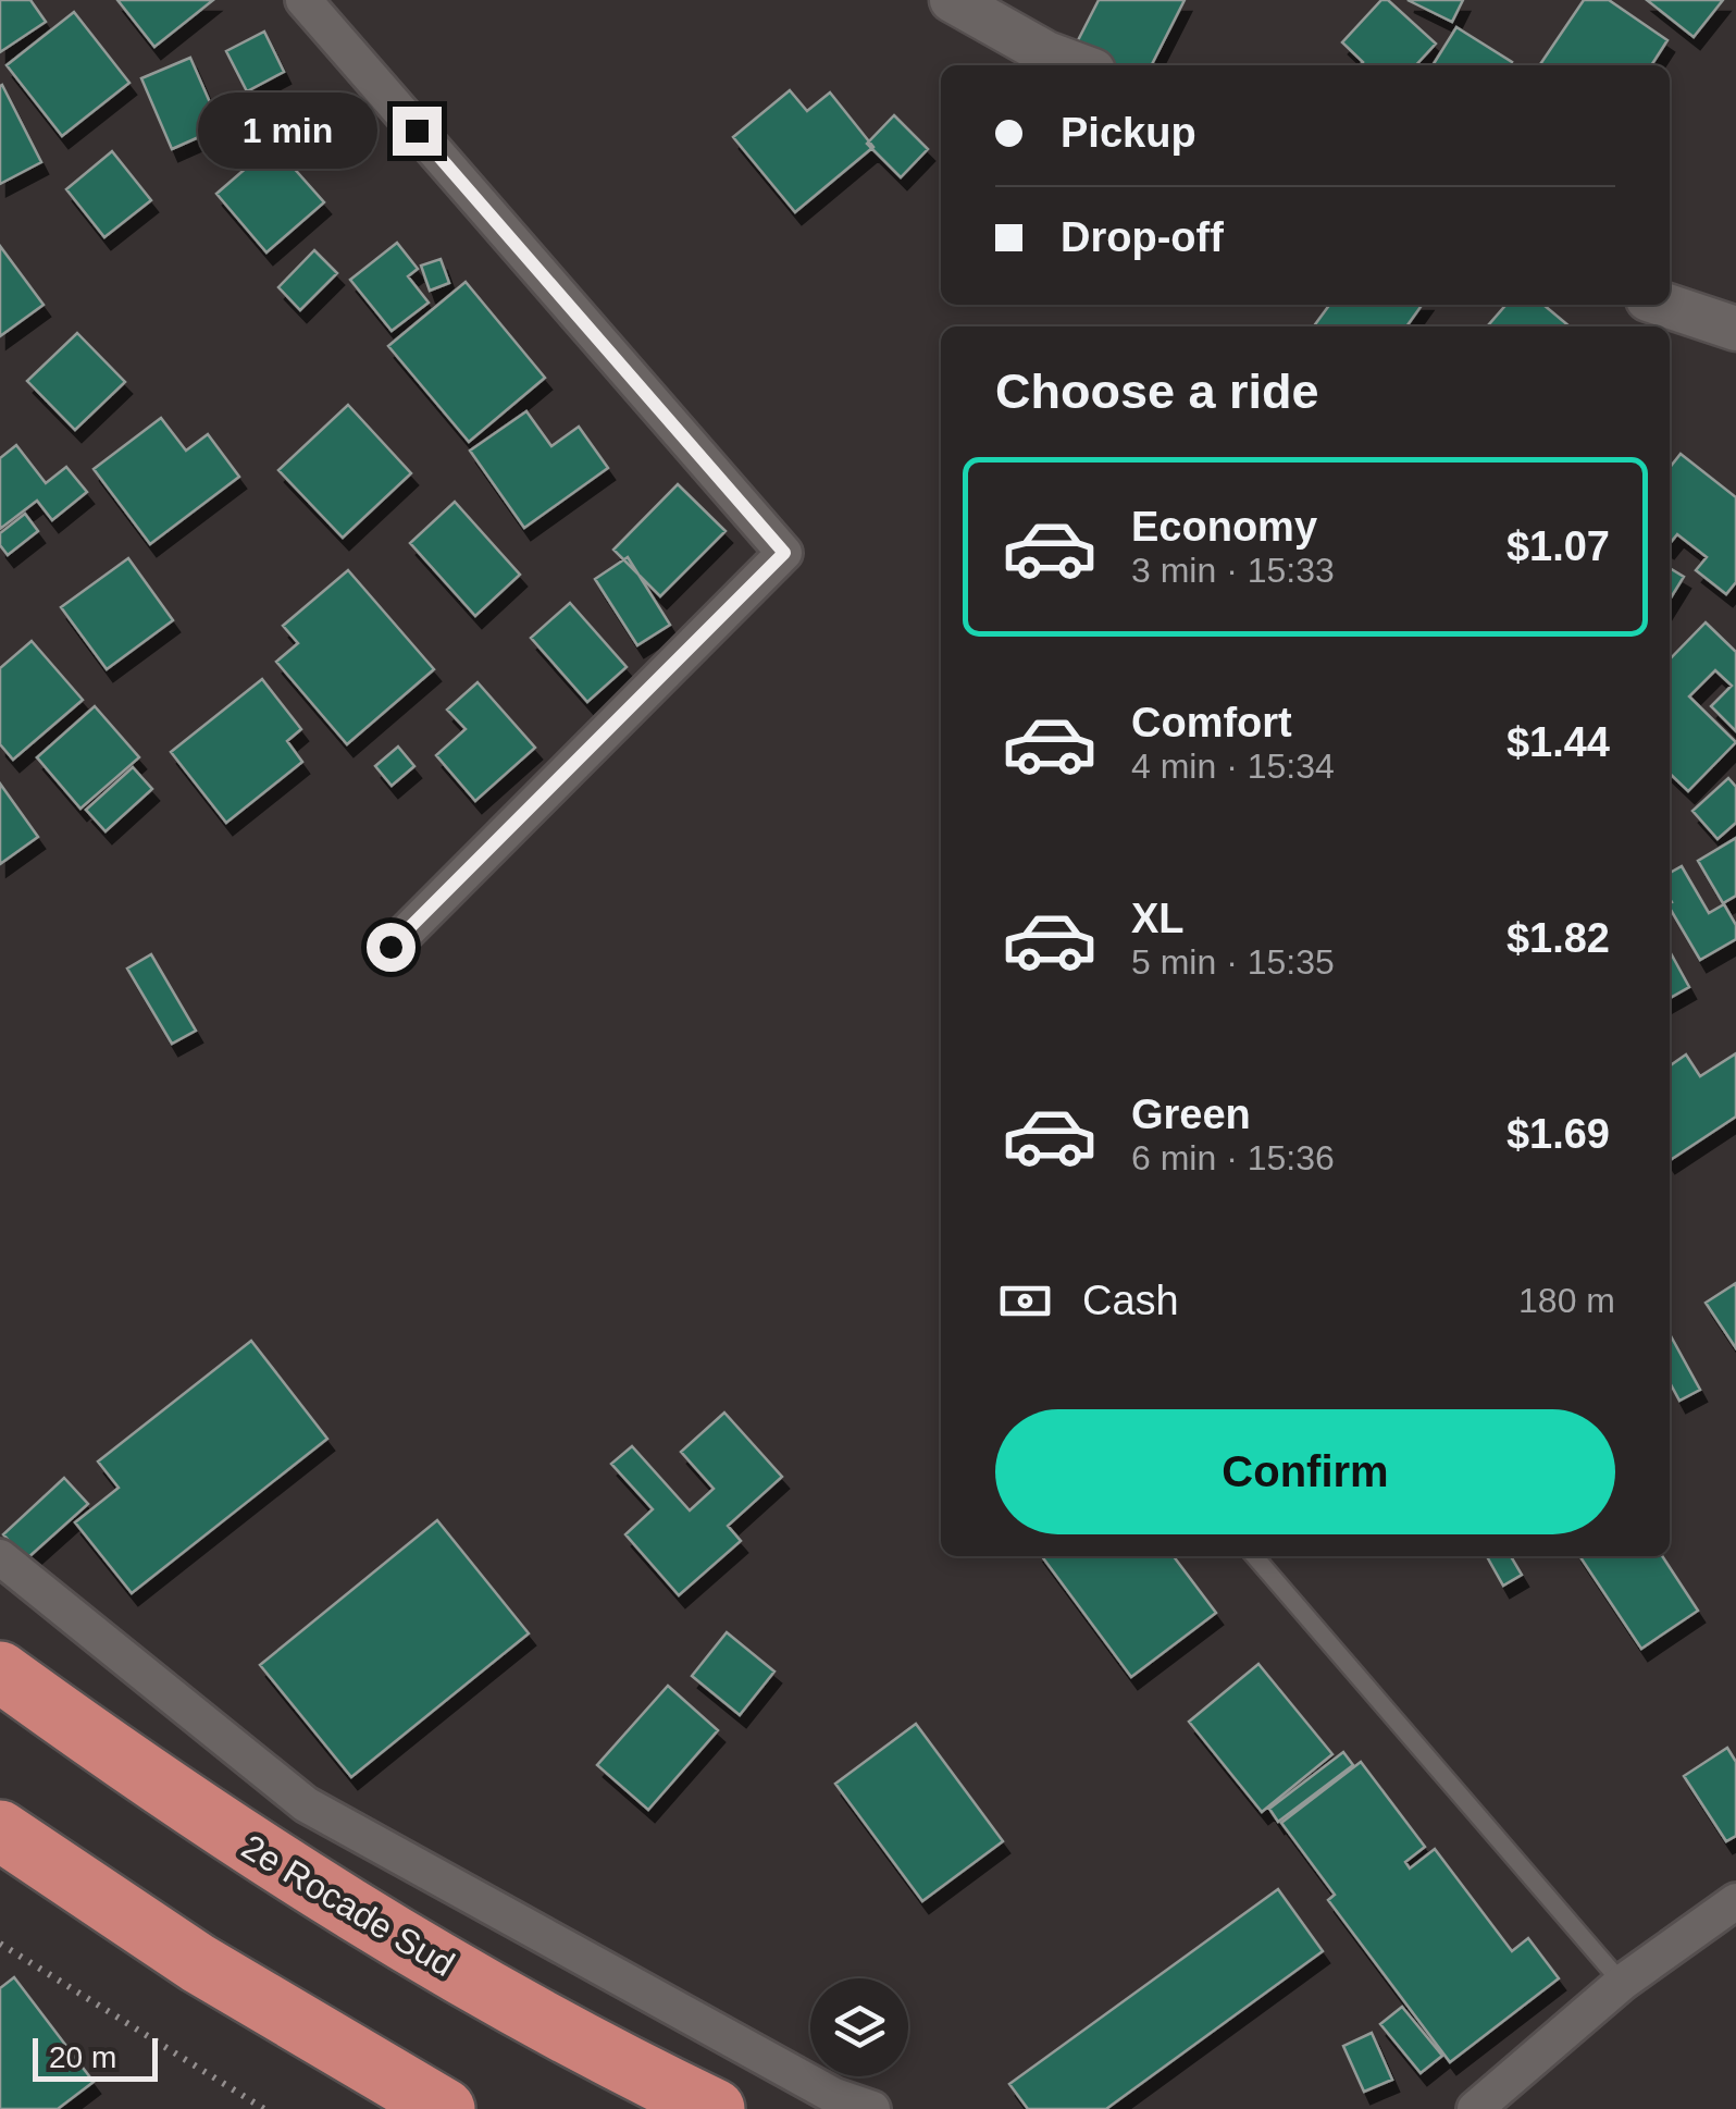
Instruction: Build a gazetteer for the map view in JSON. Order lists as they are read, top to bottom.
{
  "streets": {
    "highway": ["2e Rocade Sud"]
  },
  "scale_bar": "20 m",
  "page": {
    "banner": ["Pickup", "Drop-off"],
    "bubble": "1 min",
    "heading": "Choose a ride",
    "list": [
      {
        "name": "Economy",
        "note": "3 min · 15:33",
        "value": "$1.07"
      },
      {
        "name": "Comfort",
        "note": "4 min · 15:34",
        "value": "$1.44"
      },
      {
        "name": "XL",
        "note": "5 min · 15:35",
        "value": "$1.82"
      },
      {
        "name": "Green",
        "note": "6 min · 15:36",
        "value": "$1.69"
      }
    ],
    "pay": ["Cash", "180 m"],
    "buttons": "Confirm",
    "scale": "20 m"
  }
}
